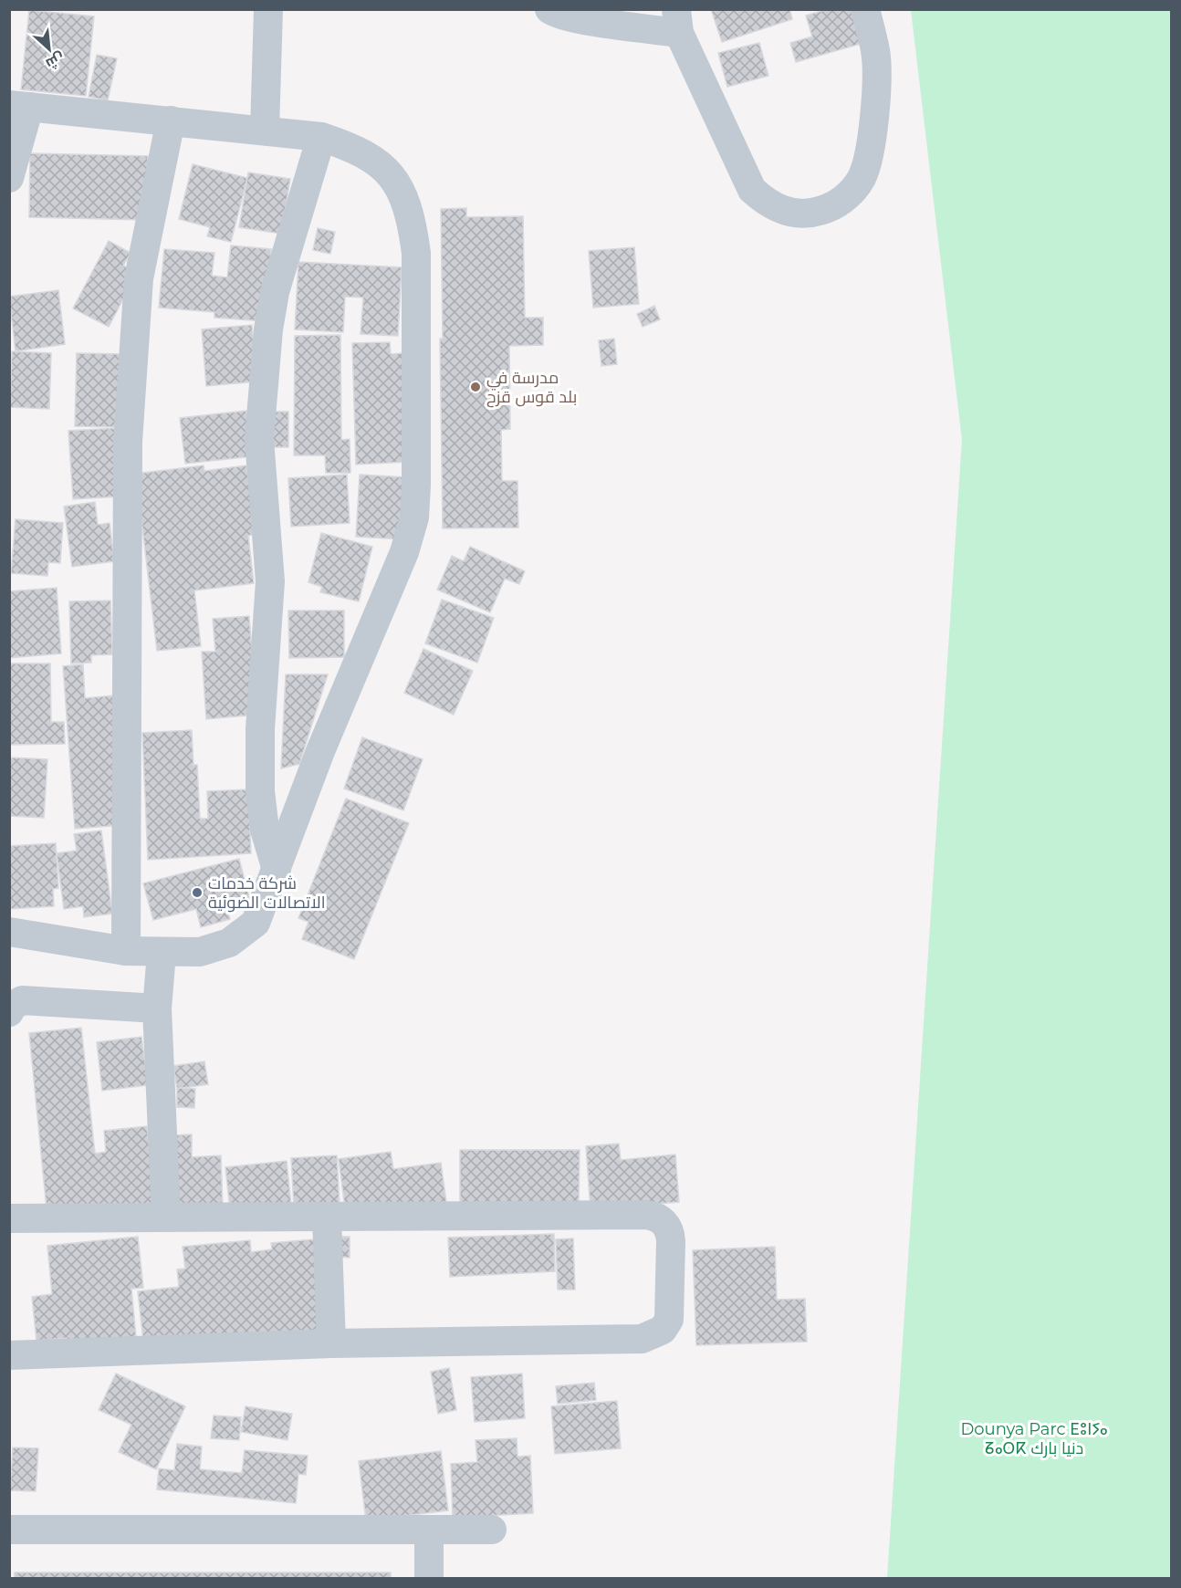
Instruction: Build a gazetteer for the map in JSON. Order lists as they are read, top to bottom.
{
  "parks": ["Dounya Parc ⴹⵓⵏⵢⴰ ⵒⴰⵔⴽ دنيا بارك"],
  "places": ["مدرسة في بلد قوس قزح", "شركة خدمات الاتصالات الضوئية"],
  "north": "bottom right"
}
